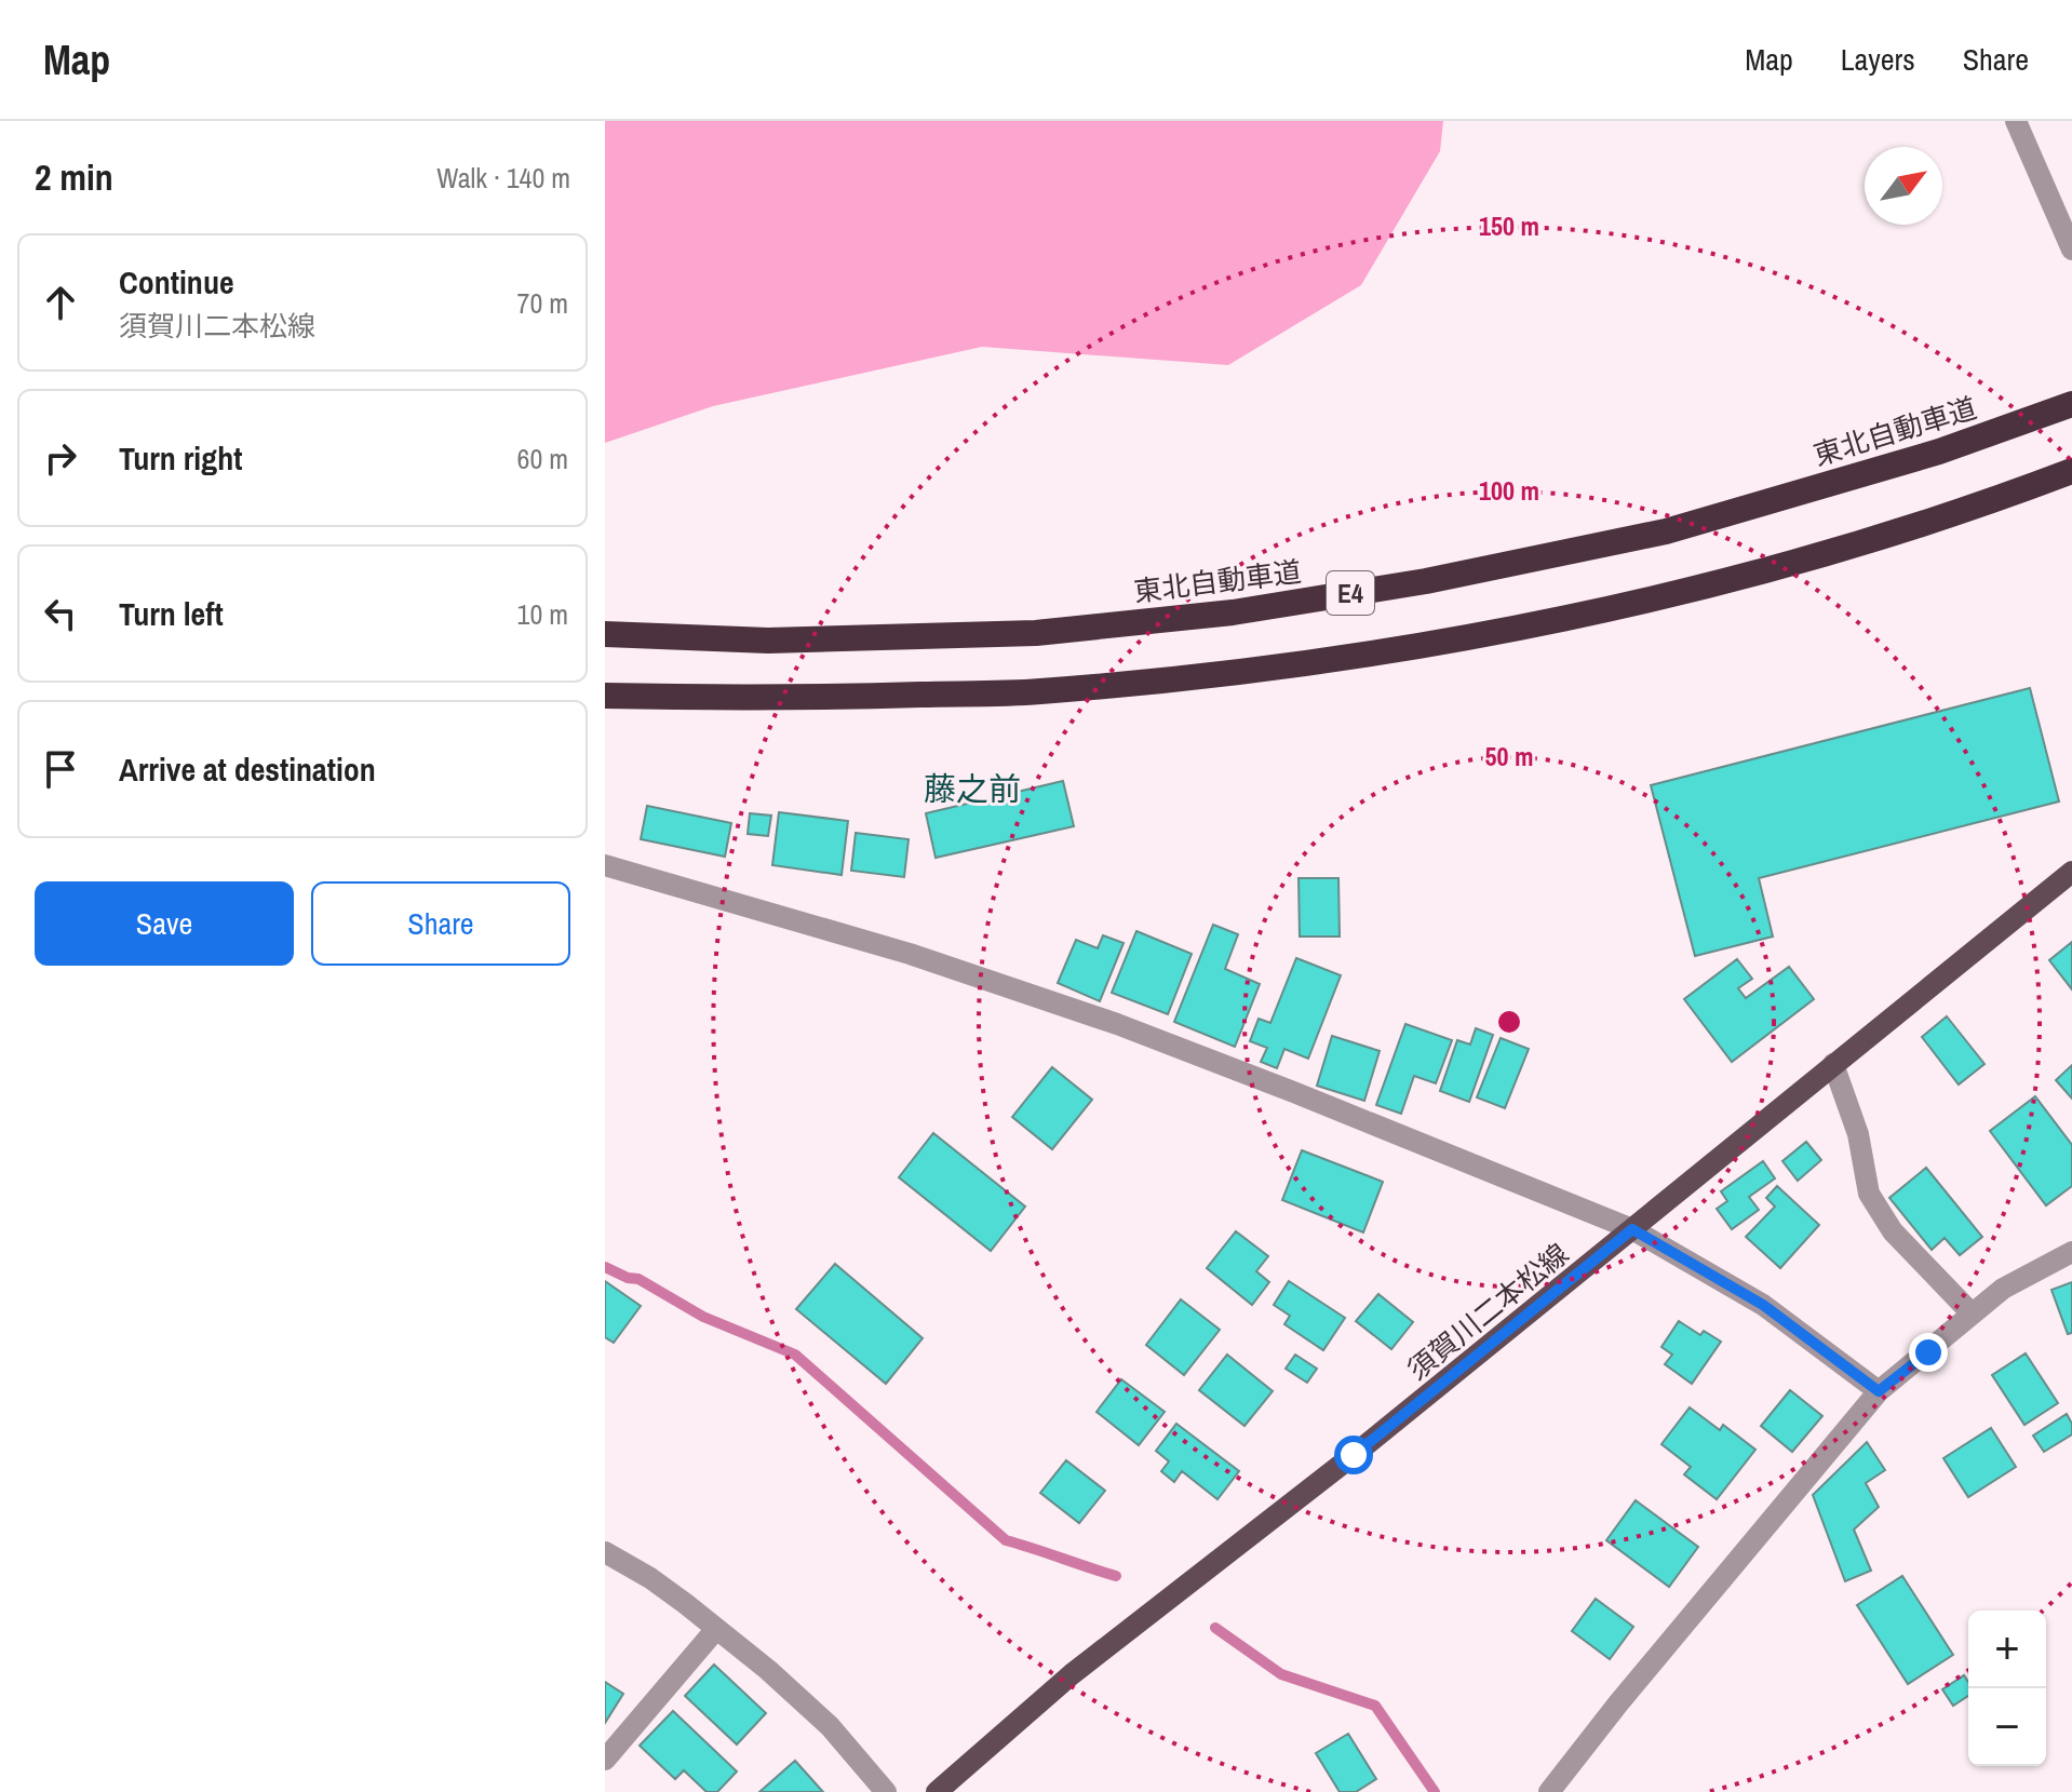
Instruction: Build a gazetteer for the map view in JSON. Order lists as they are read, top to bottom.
{
  "streets": {
    "highway": ["東北自動車道", "E4"],
    "main road": ["須賀川二本松線"]
  },
  "districts": ["藤之前"],
  "north": "top right",
  "page": {
    "header": "Map",
    "nav": ["Map", "Layers", "Share"],
    "heading": ["2 min", "Walk · 140 m"],
    "list": [
      ["Continue", "須賀川二本松線", "70 m"],
      ["Turn right", "60 m"],
      ["Turn left", "10 m"],
      "Arrive at destination"
    ],
    "buttons": ["Save", "Share"],
    "map_buttons": ["+", "−"]
  },
  "rings": ["150 m", "100 m", "50 m"]
}
